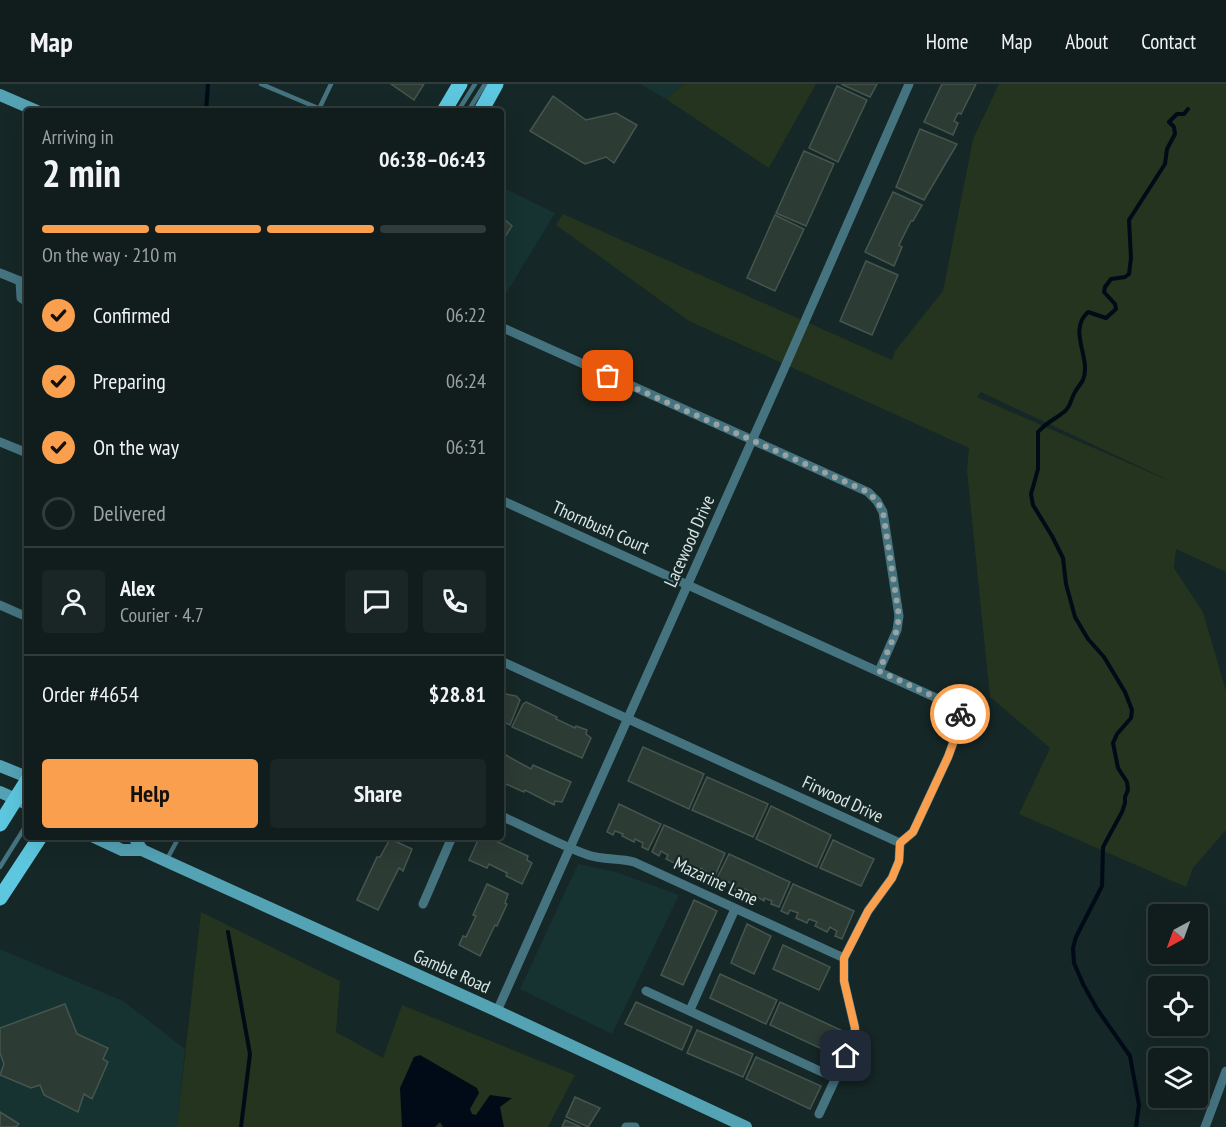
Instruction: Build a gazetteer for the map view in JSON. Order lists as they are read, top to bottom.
{
  "streets": {
    "main road": ["Gamble Road"],
    "street": [
      "Thornbush Court",
      "Lacewood Drive",
      "Firwood Drive",
      "Mazarine Lane"
    ]
  },
  "crossings": [
    ["Thornbush Court", "Lacewood Drive"],
    ["Lacewood Drive", "Firwood Drive"],
    ["Lacewood Drive", "Mazarine Lane"],
    ["Lacewood Drive", "Gamble Road"]
  ],
  "north": "bottom left",
  "page": {
    "header": "Map",
    "nav": [
      "Home",
      "Map",
      "About",
      "Contact"
    ],
    "heading": ["2 min", "Arriving in", "06:38–06:43"],
    "panel": [
      "Alex",
      "Courier · 4.7",
      "Order #4654",
      "$28.81"
    ],
    "bar": "On the way · 210 m",
    "list": [
      ["Confirmed", "06:22"],
      ["Preparing", "06:24"],
      ["On the way", "06:31"],
      "Delivered"
    ],
    "buttons": ["Help", "Share"]
  }
}
